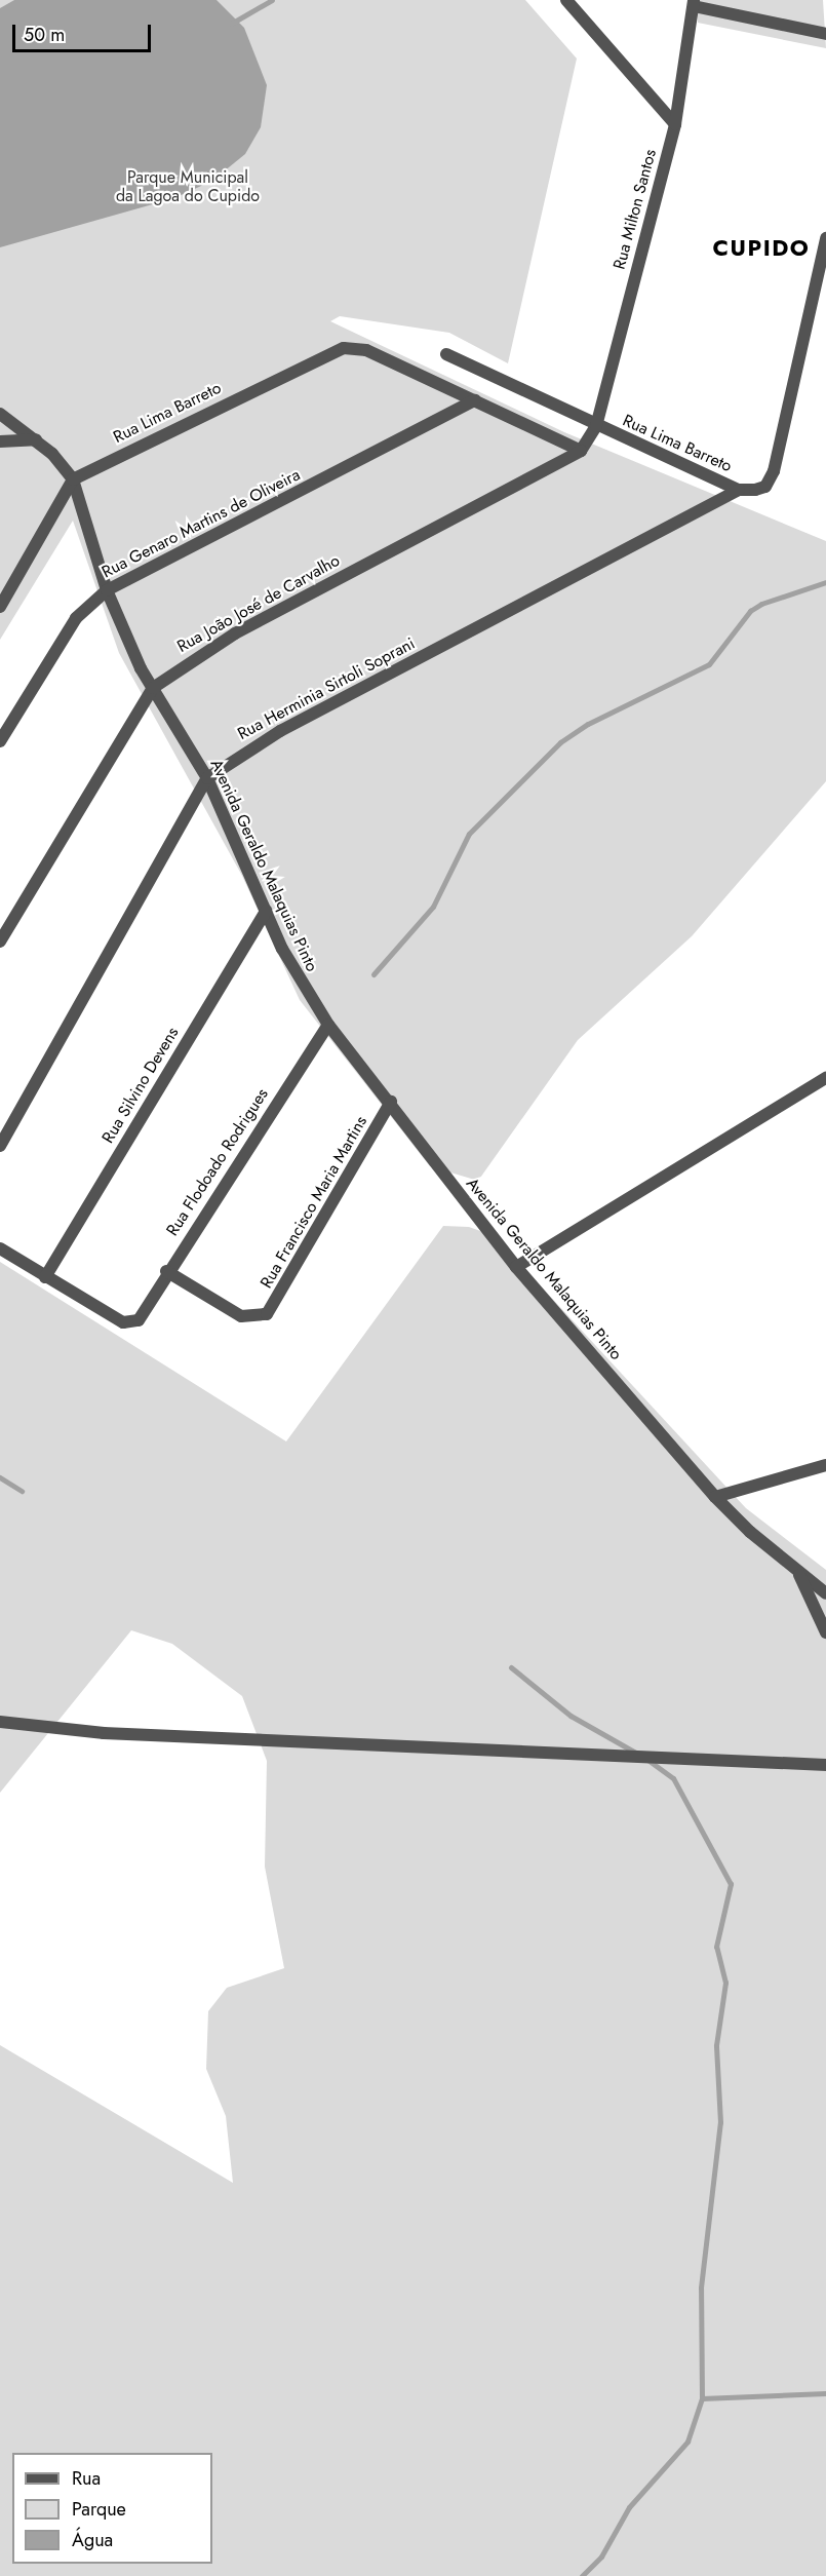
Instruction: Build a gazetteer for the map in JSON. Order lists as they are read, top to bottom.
{
  "streets": {
    "street": [
      "Rua Milton Santos",
      "Rua Lima Barreto",
      "Rua Genaro Martins de Oliveira",
      "Rua João José de Carvalho",
      "Rua Herminia Sirtoli Soprani",
      "Avenida Geraldo Malaquias Pinto",
      "Rua Silvino Devens",
      "Rua Flodoado Rodrigues",
      "Rua Francisco Maria Martins"
    ]
  },
  "crossings": [
    ["Rua Milton Santos", "Rua Lima Barreto"],
    ["Rua Milton Santos", "Rua João José de Carvalho"],
    ["Rua Lima Barreto", "Rua Genaro Martins de Oliveira"],
    ["Rua Lima Barreto", "Rua João José de Carvalho"],
    ["Rua Lima Barreto", "Rua Herminia Sirtoli Soprani"],
    ["Rua Lima Barreto", "Avenida Geraldo Malaquias Pinto"],
    ["Rua Genaro Martins de Oliveira", "Avenida Geraldo Malaquias Pinto"],
    ["Rua João José de Carvalho", "Avenida Geraldo Malaquias Pinto"],
    ["Rua Herminia Sirtoli Soprani", "Avenida Geraldo Malaquias Pinto"],
    ["Avenida Geraldo Malaquias Pinto", "Rua Silvino Devens"],
    ["Avenida Geraldo Malaquias Pinto", "Rua Flodoado Rodrigues"],
    ["Avenida Geraldo Malaquias Pinto", "Rua Francisco Maria Martins"],
    ["Rua Silvino Devens", "Rua Flodoado Rodrigues"],
    ["Rua Flodoado Rodrigues", "Rua Francisco Maria Martins"]
  ],
  "districts": ["CUPIDO"],
  "parks": ["Parque Municipal da Lagoa do Cupido"],
  "legend": ["Rua", "Parque", "Água"],
  "scale_bar": "50 m"
}
